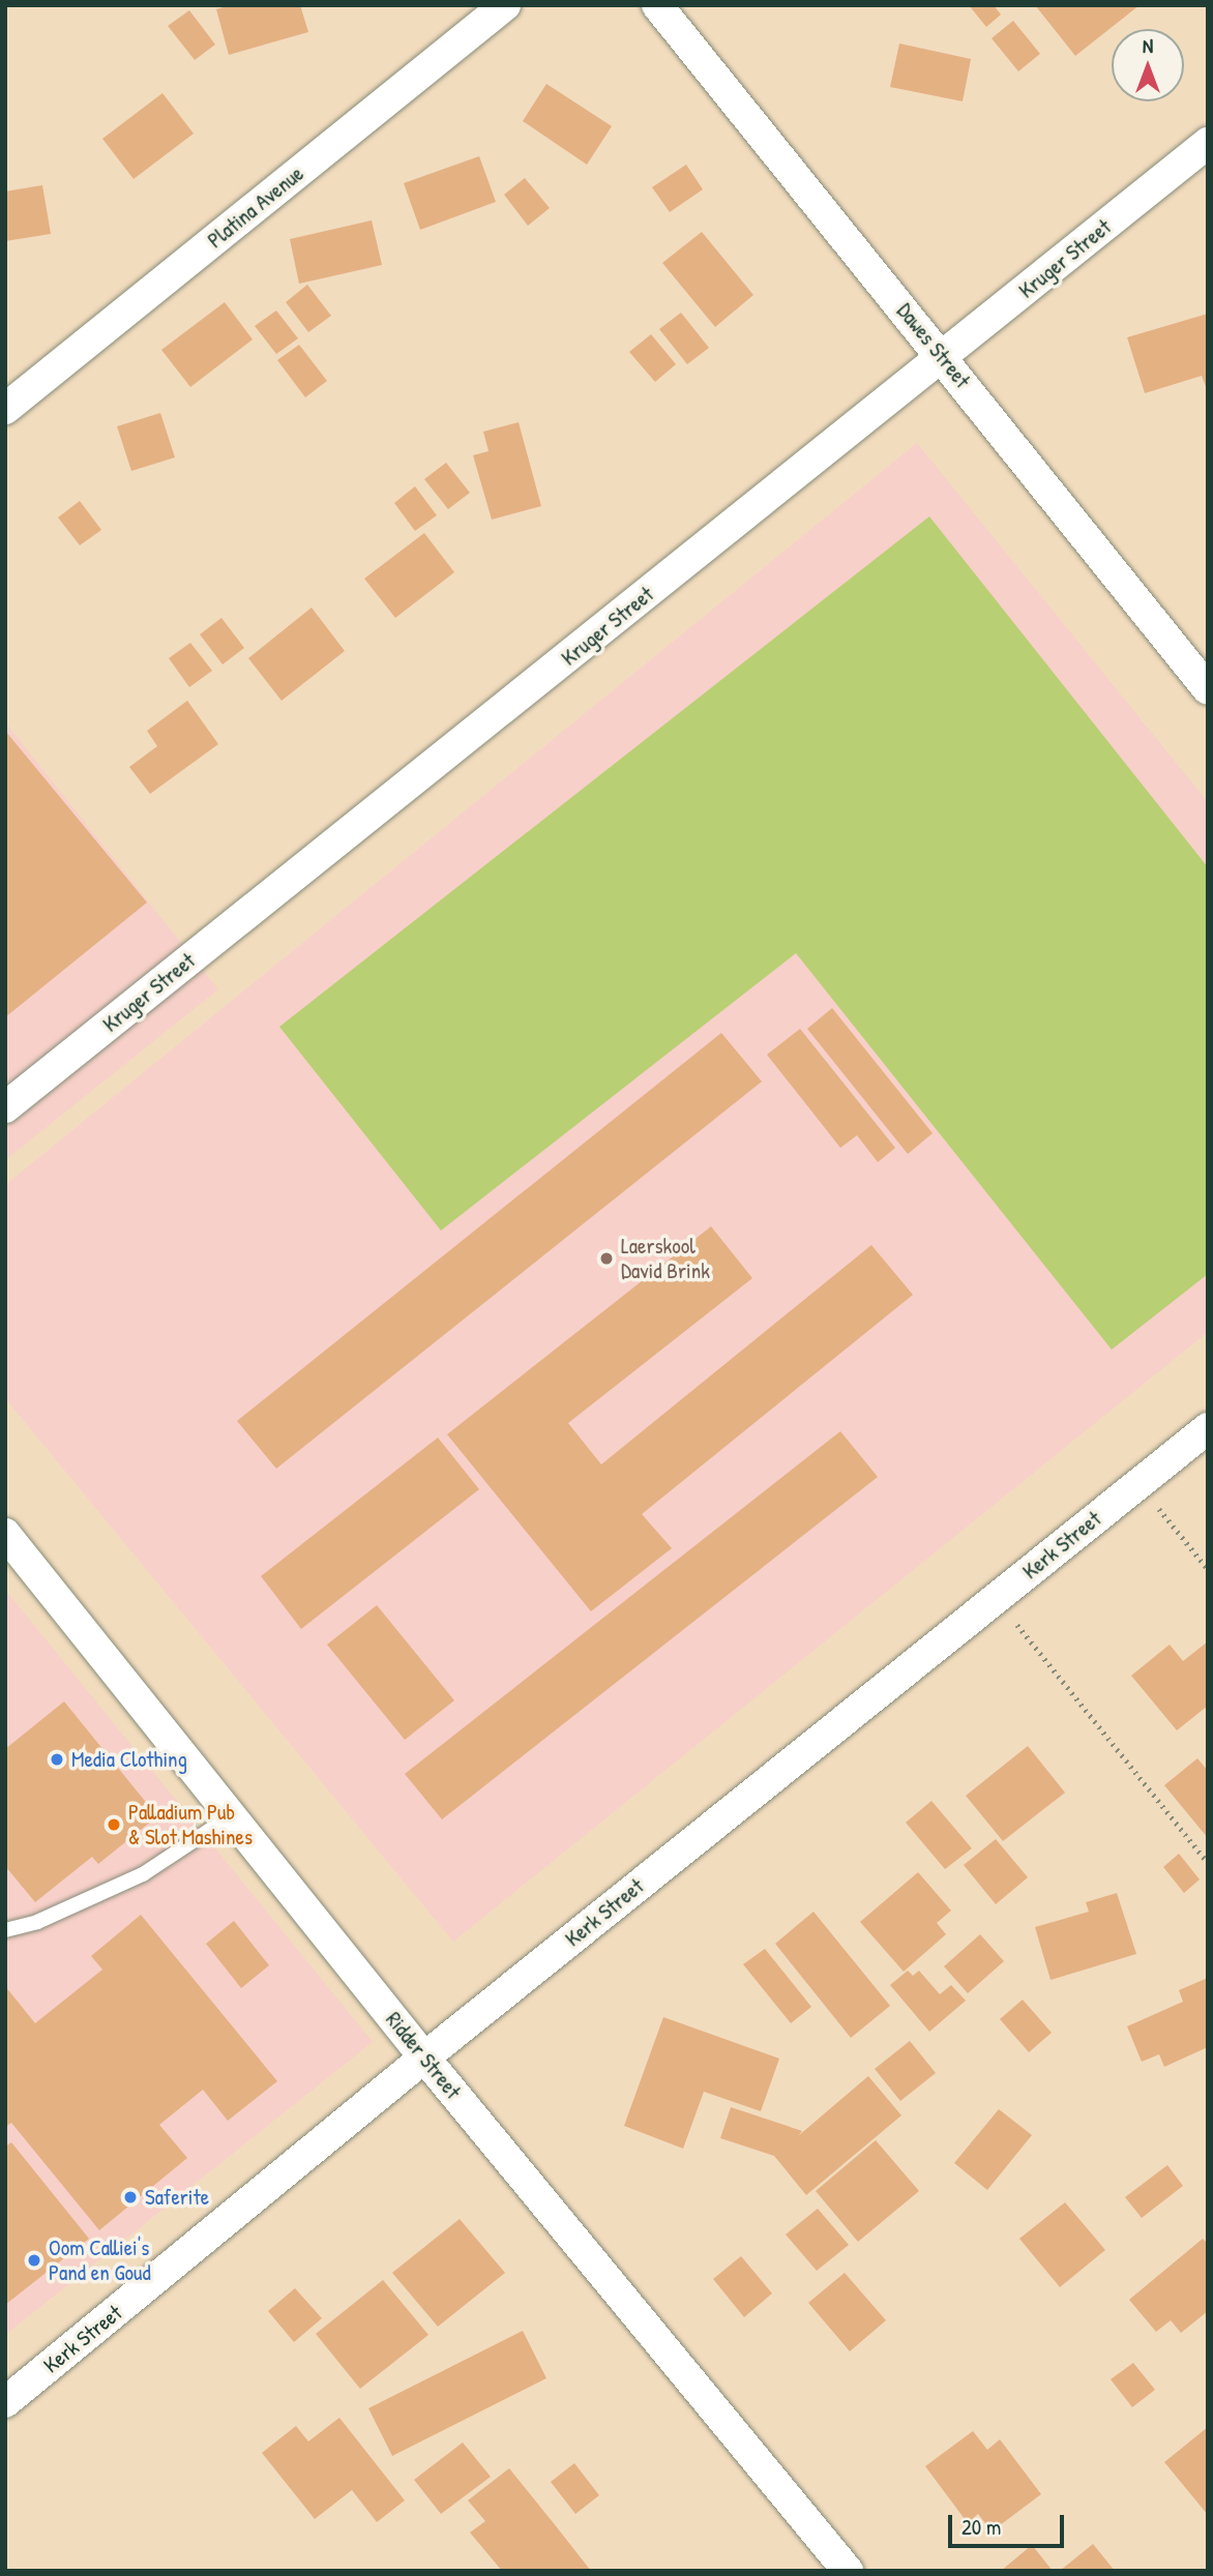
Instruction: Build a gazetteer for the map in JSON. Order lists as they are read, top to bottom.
{
  "streets": {
    "street": [
      "Platina Avenue",
      "Kruger Street",
      "Dawes Street",
      "Kerk Street",
      "Ridder Street"
    ]
  },
  "crossings": [
    ["Kruger Street", "Dawes Street"],
    ["Kerk Street", "Ridder Street"]
  ],
  "places": [
    "Laerskool David Brink",
    "Media Clothing",
    "Palladium Pub & Slot Mashines",
    "Saferite",
    "Oom Calliei's Pand en Goud"
  ],
  "scale_bar": "20 m",
  "north": "top"
}
